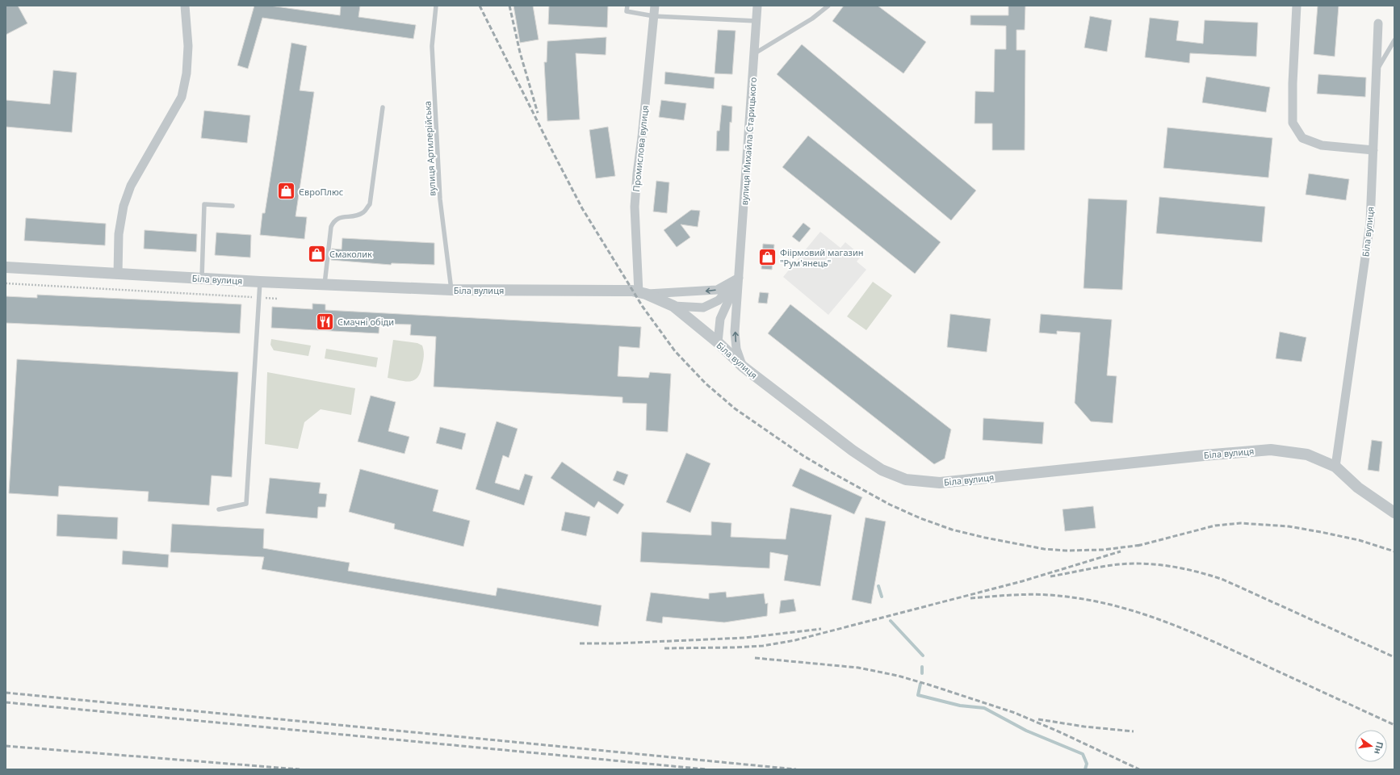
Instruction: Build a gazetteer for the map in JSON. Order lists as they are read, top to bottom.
{
  "streets": {
    "street": ["вулиця Михайла Старицького", "Промислова вулиця", "Біла вулиця"],
    "lane": ["вулиця Артилерійська"]
  },
  "crossings": [
    ["вулиця Михайла Старицького", "Біла вулиця"],
    ["вулиця Артилерійська", "Біла вулиця"],
    ["Промислова вулиця", "Біла вулиця"]
  ],
  "places": {
    "shop": ["ЄвроПлюс", "Смаколик", "Фіірмовий магазин \"Рум'янець\""],
    "restaurant": ["Смачні обіди"]
  },
  "north": "right"
}
